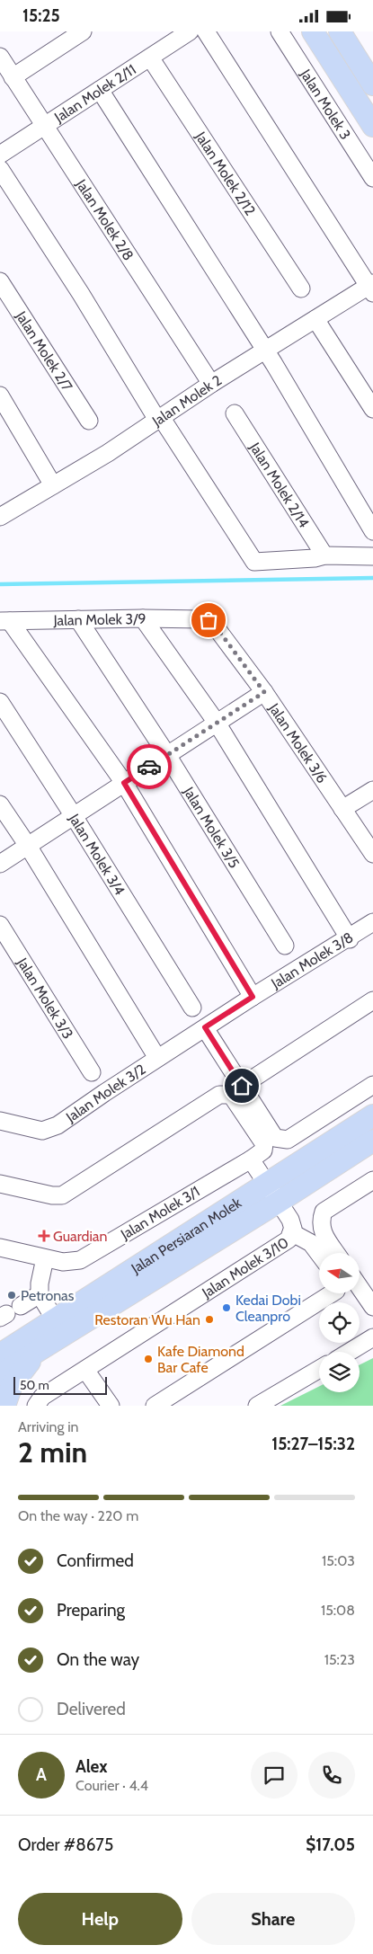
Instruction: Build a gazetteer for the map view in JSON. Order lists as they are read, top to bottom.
{
  "streets": {
    "main road": ["Jalan Persiaran Molek"],
    "street": [
      "Jalan Molek 2/11",
      "Jalan Molek 3",
      "Jalan Molek 2/12",
      "Jalan Molek 2/8",
      "Jalan Molek 2/7",
      "Jalan Molek 2",
      "Jalan Molek 2/14",
      "Jalan Molek 3/9",
      "Jalan Molek 3/6",
      "Jalan Molek 3/5",
      "Jalan Molek 3/4",
      "Jalan Molek 3/8",
      "Jalan Molek 3/3",
      "Jalan Molek 3/2",
      "Jalan Molek 3/1",
      "Jalan Molek 3/10"
    ]
  },
  "crossings": [
    ["Jalan Molek 2/11", "Jalan Molek 2/12"],
    ["Jalan Molek 2/11", "Jalan Molek 2/8"],
    ["Jalan Molek 2/8", "Jalan Molek 2"],
    ["Jalan Molek 3/9", "Jalan Molek 3/6"],
    ["Jalan Molek 3/9", "Jalan Molek 3/5"],
    ["Jalan Molek 3/8", "Jalan Molek 3/2"],
    ["Jalan Molek 3/1", "Jalan Molek 3/10"],
    ["Jalan Persiaran Molek", "Jalan Molek 3/10"]
  ],
  "places": {
    "health": ["Guardian"],
    "other": [
      "Petronas",
      "Kedai Dobi Cleanpro",
      "Restoran Wu Han",
      "Kafe Diamond Bar Cafe"
    ]
  },
  "scale_bar": "50 m",
  "north": "left",
  "page": {
    "status": "15:25",
    "scale": "50 m",
    "heading": ["2 min", "Arriving in", "15:27–15:32"],
    "panel": [
      "Alex",
      "Courier · 4.4",
      "Order #8675",
      "$17.05"
    ],
    "bar": "On the way · 220 m",
    "list": [
      ["Confirmed", "15:03"],
      ["Preparing", "15:08"],
      ["On the way", "15:23"],
      "Delivered"
    ],
    "round": "A",
    "buttons": ["Help", "Share"]
  }
}
